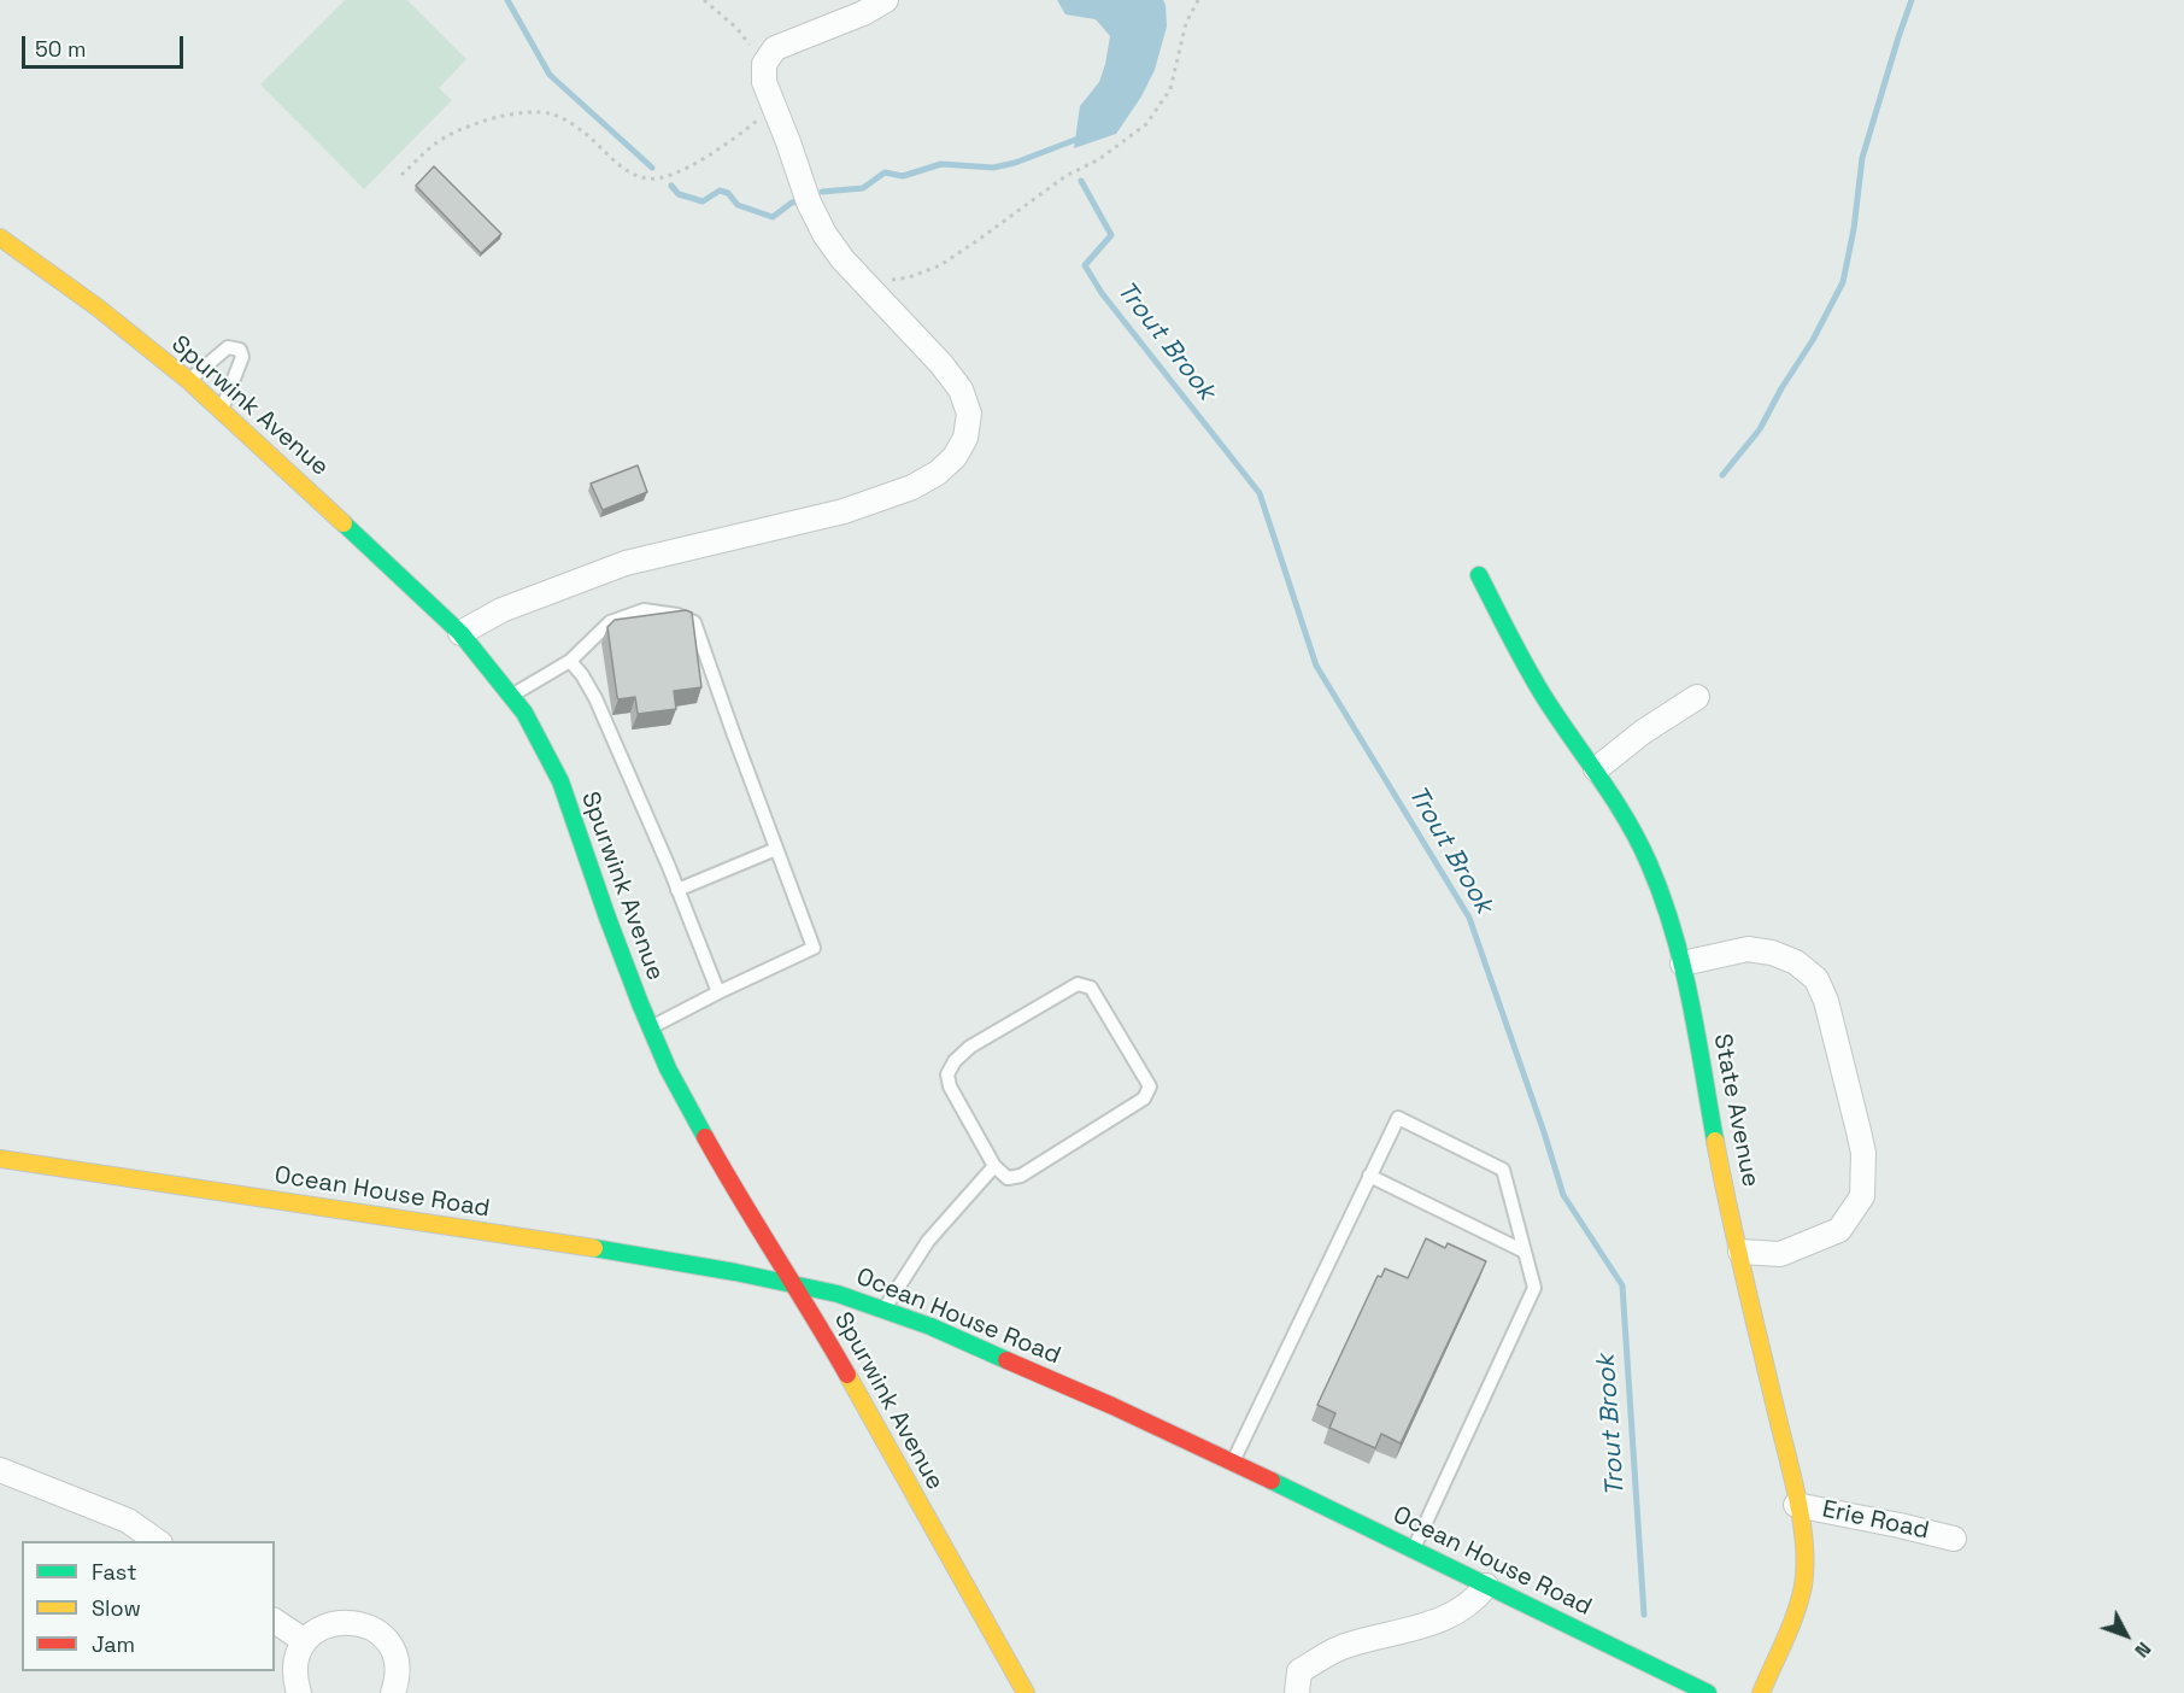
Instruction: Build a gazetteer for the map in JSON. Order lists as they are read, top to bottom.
{
  "streets": {
    "street": [
      "Spurwink Avenue",
      "State Avenue",
      "Ocean House Road",
      "Erie Road"
    ]
  },
  "crossings": [
    ["Spurwink Avenue", "Ocean House Road"],
    ["State Avenue", "Erie Road"]
  ],
  "water": ["Trout Brook"],
  "legend": ["Fast", "Slow", "Jam"],
  "scale_bar": "50 m",
  "north": "bottom right"
}
